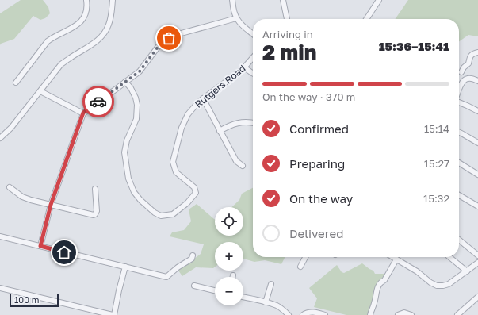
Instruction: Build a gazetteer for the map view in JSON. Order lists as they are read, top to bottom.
{
  "streets": {
    "street": ["Rutgers Road"]
  },
  "scale_bar": "100 m",
  "page": {
    "heading": ["2 min", "Arriving in", "15:36–15:41"],
    "bar": "On the way · 370 m",
    "list": [
      ["Confirmed", "15:14"],
      ["Preparing", "15:27"],
      ["On the way", "15:32"],
      "Delivered"
    ],
    "map_buttons": ["+", "−"],
    "scale": "100 m"
  }
}
